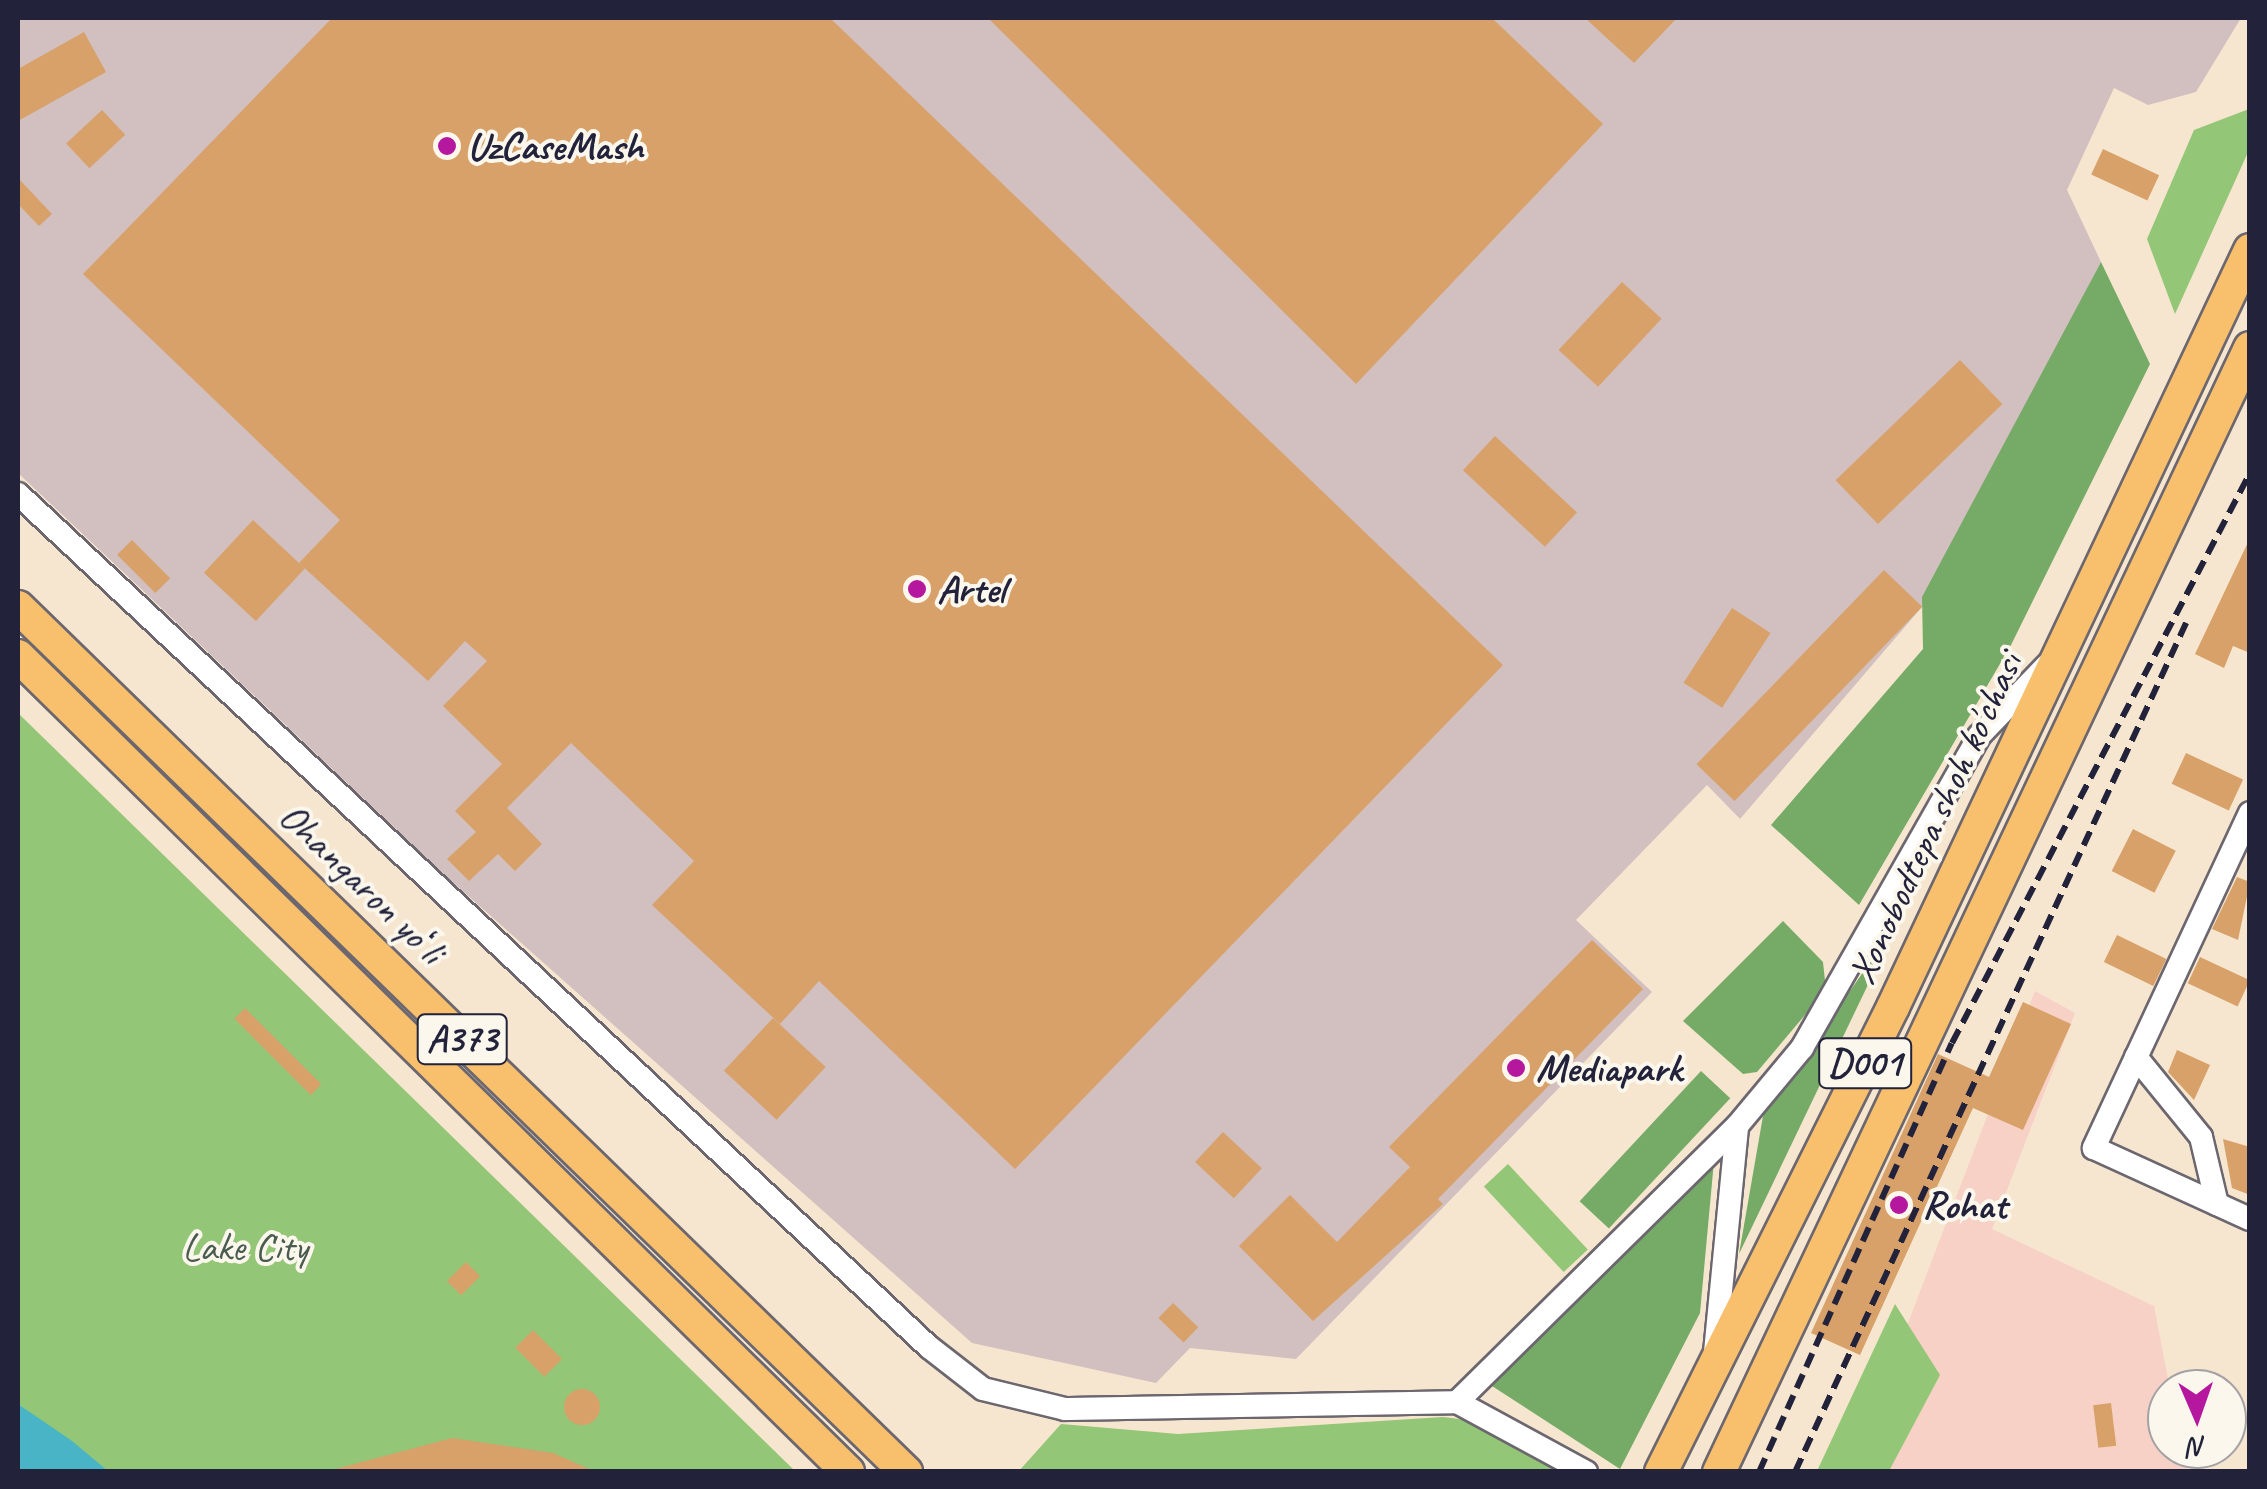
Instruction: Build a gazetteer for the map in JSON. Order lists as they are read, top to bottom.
{
  "streets": {
    "highway": [
      "Xonobodtepa shoh ko'chasi",
      "Ohangaron yoʻli",
      "A373",
      "D001"
    ]
  },
  "parks": ["Lake City"],
  "places": [
    "UzCaseMash",
    "Artel",
    "Mediapark",
    "Rohat"
  ],
  "north": "bottom"
}
